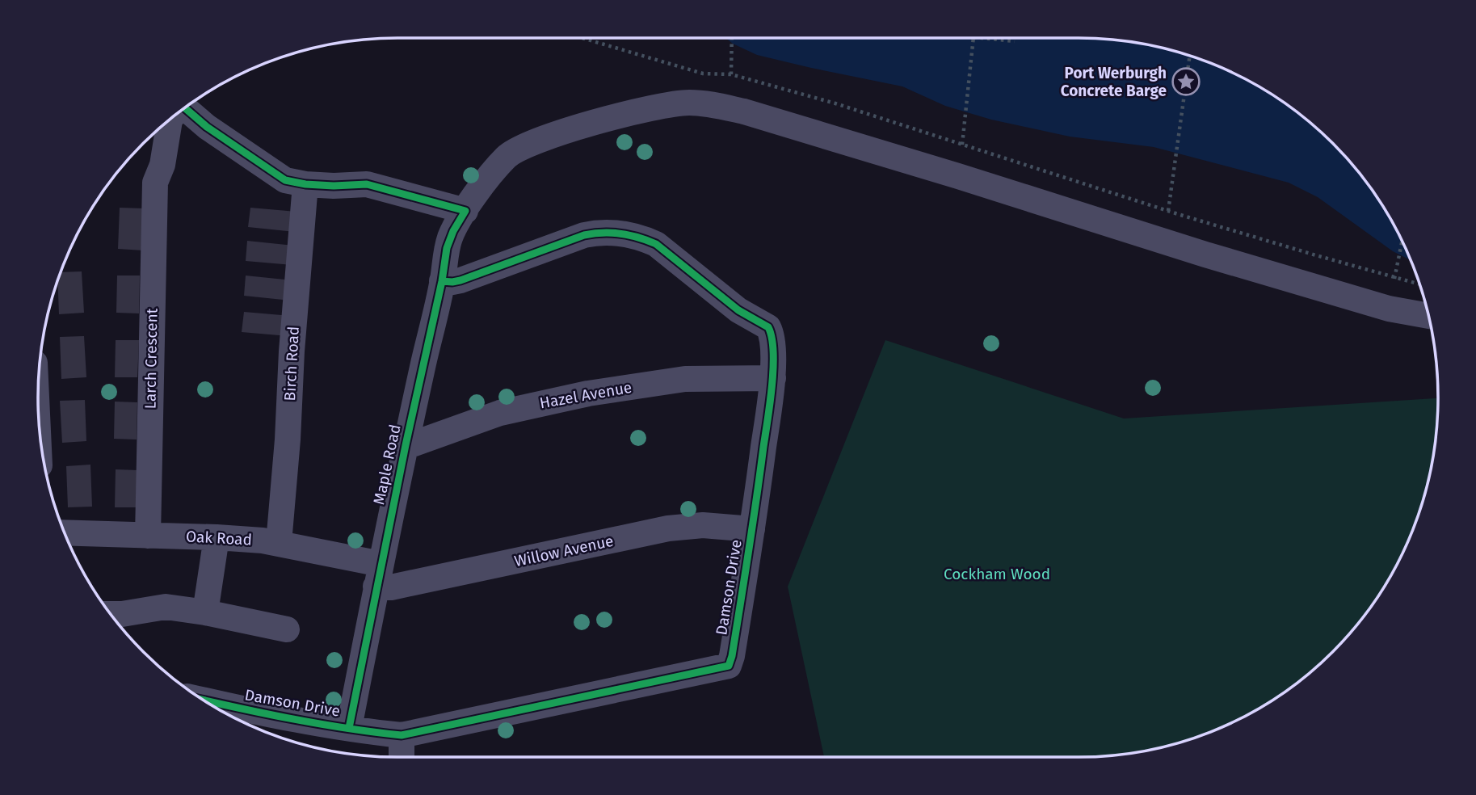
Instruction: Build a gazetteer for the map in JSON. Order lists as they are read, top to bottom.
{
  "streets": {
    "street": [
      "Larch Crescent",
      "Birch Road",
      "Hazel Avenue",
      "Maple Road",
      "Oak Road",
      "Willow Avenue",
      "Damson Drive"
    ]
  },
  "crossings": [
    ["Larch Crescent", "Oak Road"],
    ["Birch Road", "Oak Road"],
    ["Hazel Avenue", "Maple Road"],
    ["Hazel Avenue", "Damson Drive"],
    ["Maple Road", "Oak Road"],
    ["Maple Road", "Willow Avenue"],
    ["Maple Road", "Damson Drive"],
    ["Oak Road", "Willow Avenue"],
    ["Willow Avenue", "Damson Drive"]
  ],
  "parks": ["Cockham Wood"],
  "places": {
    "place": ["Port Werburgh Concrete Barge"]
  }
}
